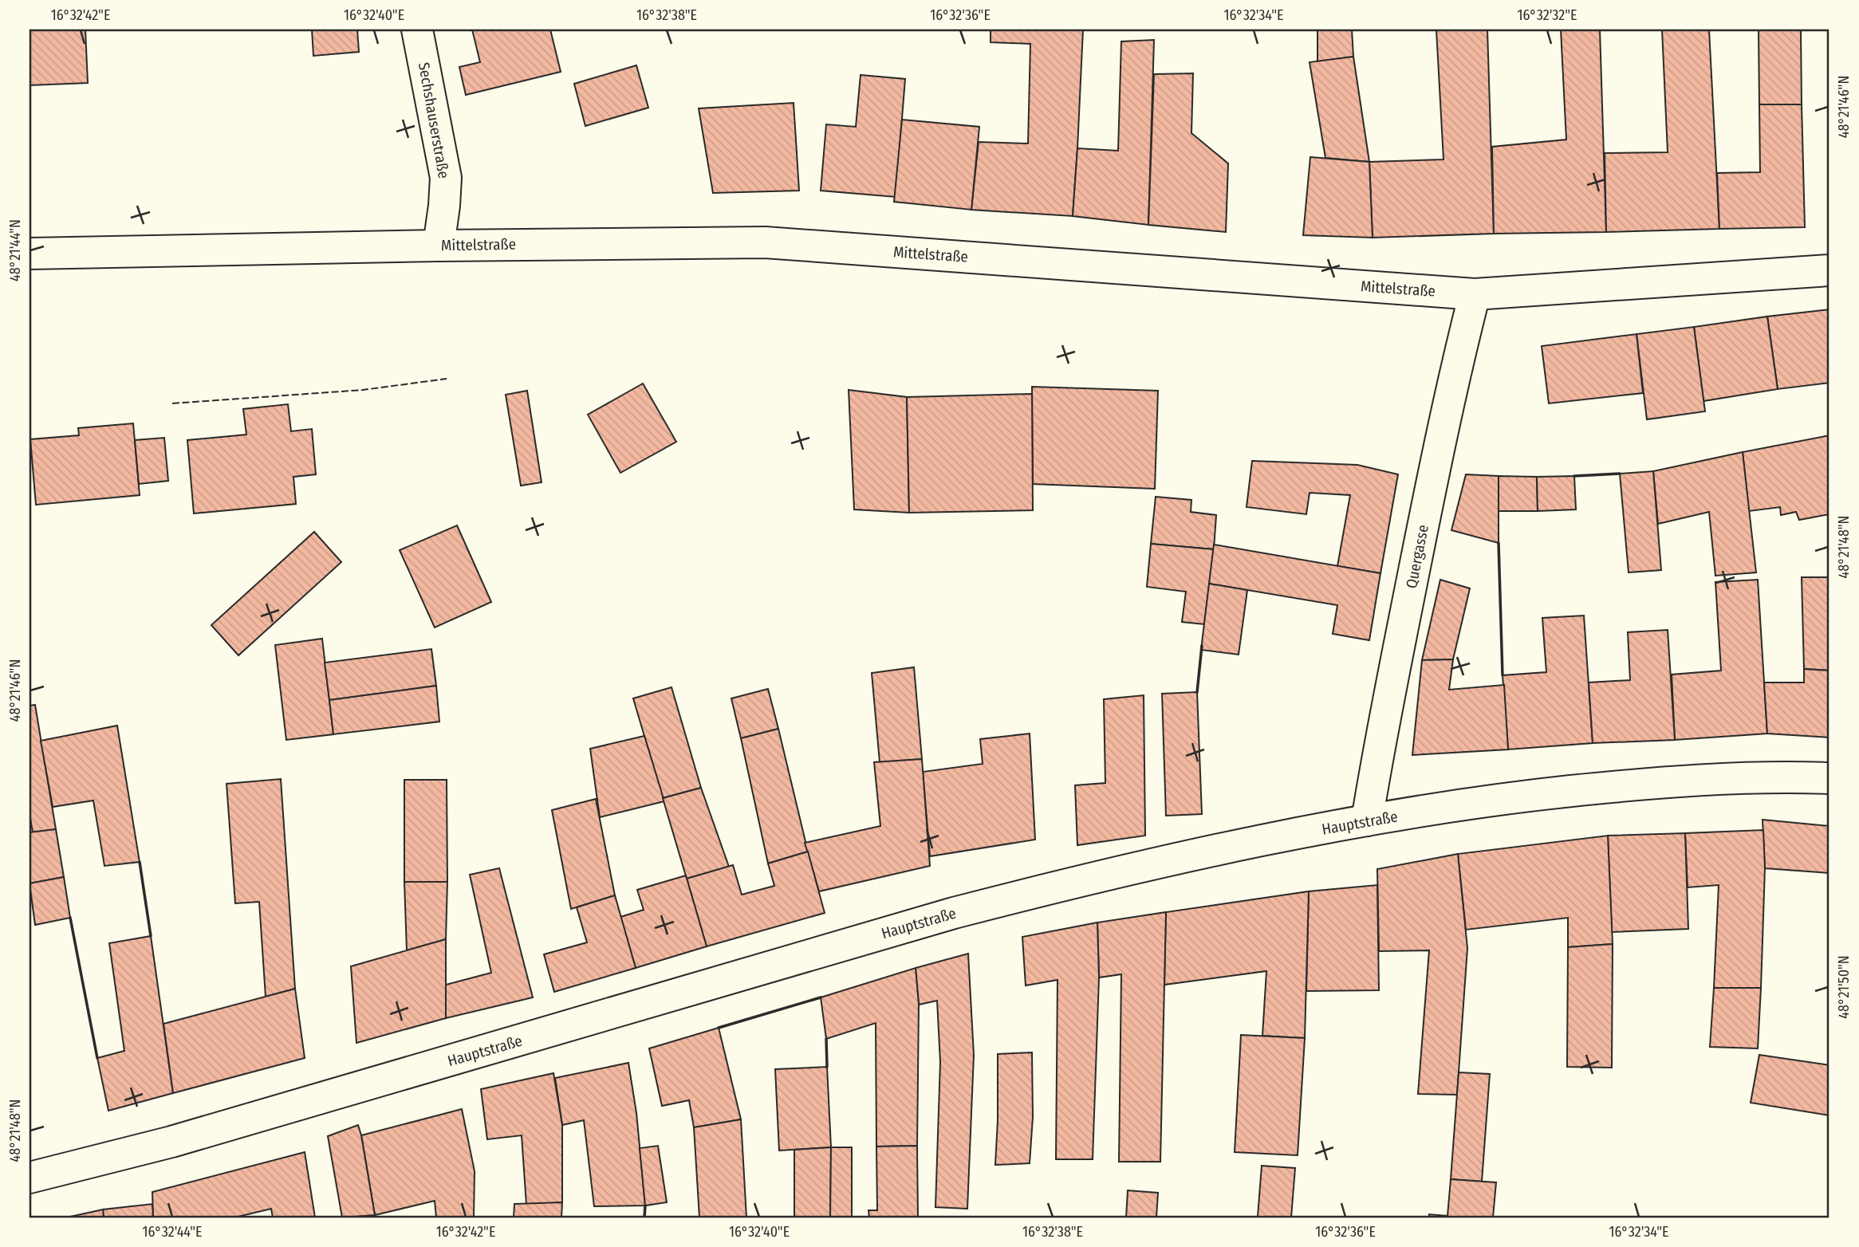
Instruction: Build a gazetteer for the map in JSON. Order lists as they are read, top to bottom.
{
  "streets": {
    "street": [
      "Sechshauserstraße",
      "Mittelstraße",
      "Quergasse",
      "Hauptstraße"
    ]
  },
  "crossings": [
    ["Sechshauserstraße", "Mittelstraße"],
    ["Mittelstraße", "Quergasse"],
    ["Quergasse", "Hauptstraße"]
  ],
  "coordinates": [
    "16°32'42\"E",
    "16°32'40\"E",
    "16°32'38\"E",
    "16°32'36\"E",
    "16°32'34\"E",
    "16°32'32\"E",
    "48°21'46\"N",
    "48°21'44\"N",
    "48°21'48\"N",
    "48°21'50\"N",
    "16°32'44\"E"
  ]
}
